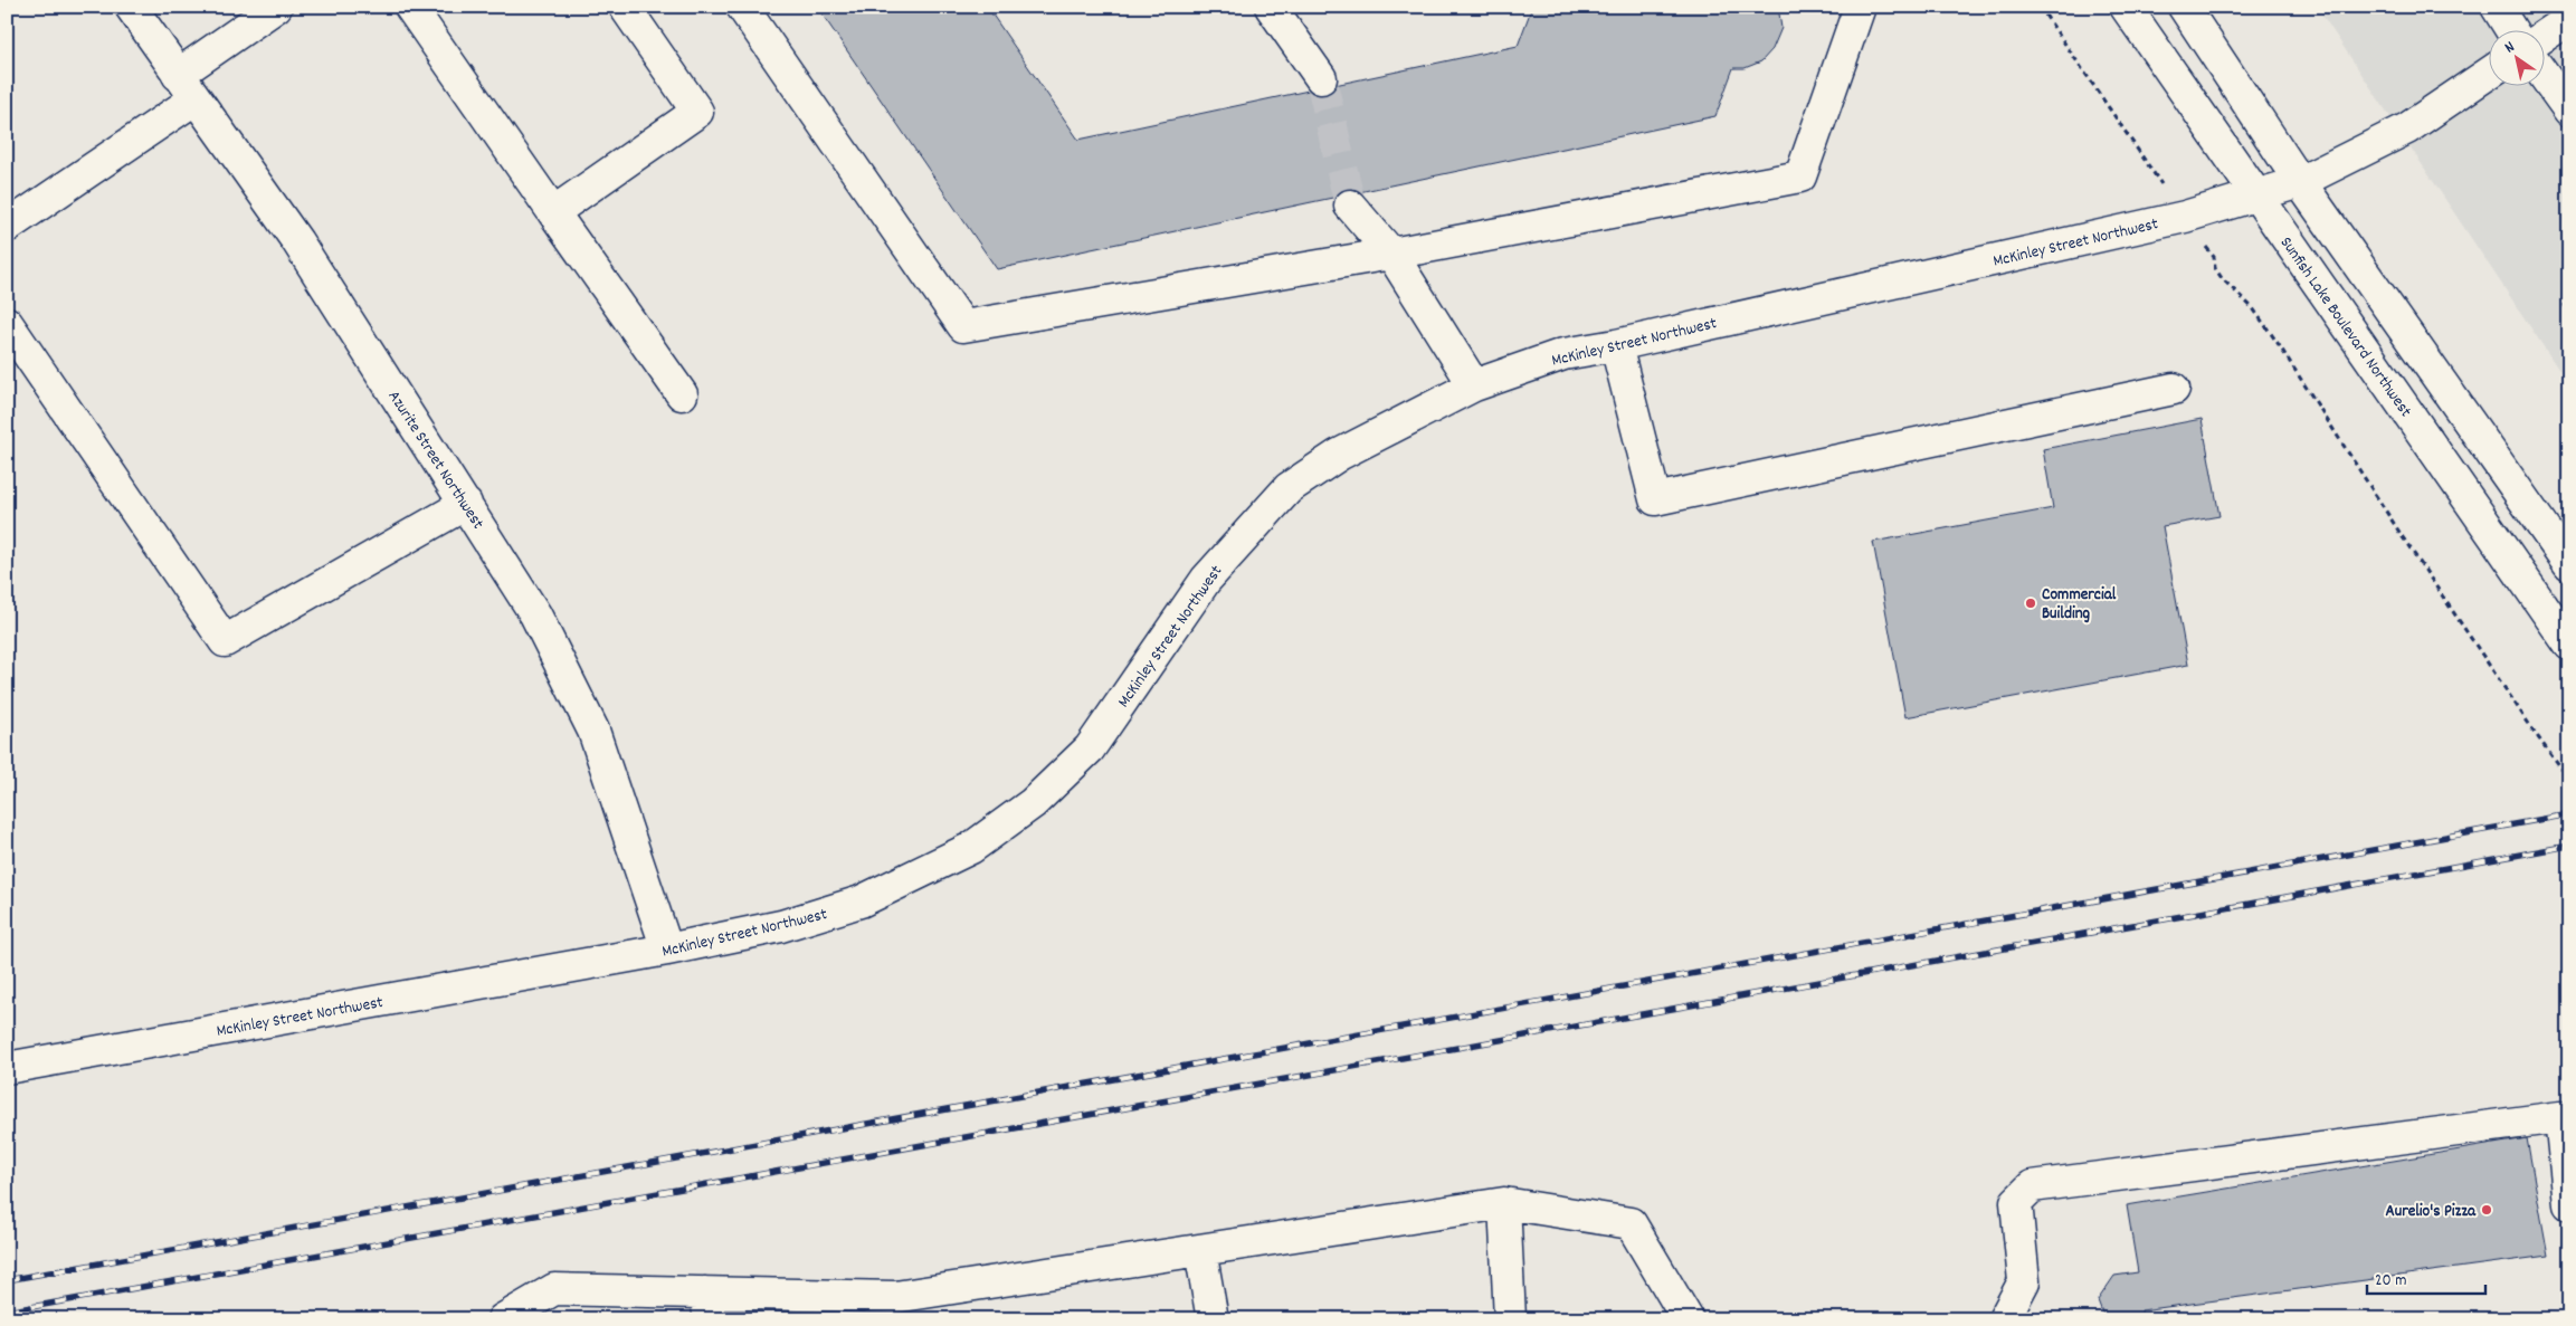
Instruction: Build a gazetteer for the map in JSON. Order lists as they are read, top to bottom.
{
  "streets": {
    "street": ["McKinley Street Northwest", "Sunfish Lake Boulevard Northwest", "Azurite Street Northwest"]
  },
  "crossings": [
    ["McKinley Street Northwest", "Sunfish Lake Boulevard Northwest"],
    ["McKinley Street Northwest", "Azurite Street Northwest"]
  ],
  "places": ["Commercial Building", "Aurelio's Pizza"],
  "scale_bar": "20 m",
  "north": "top left"
}
